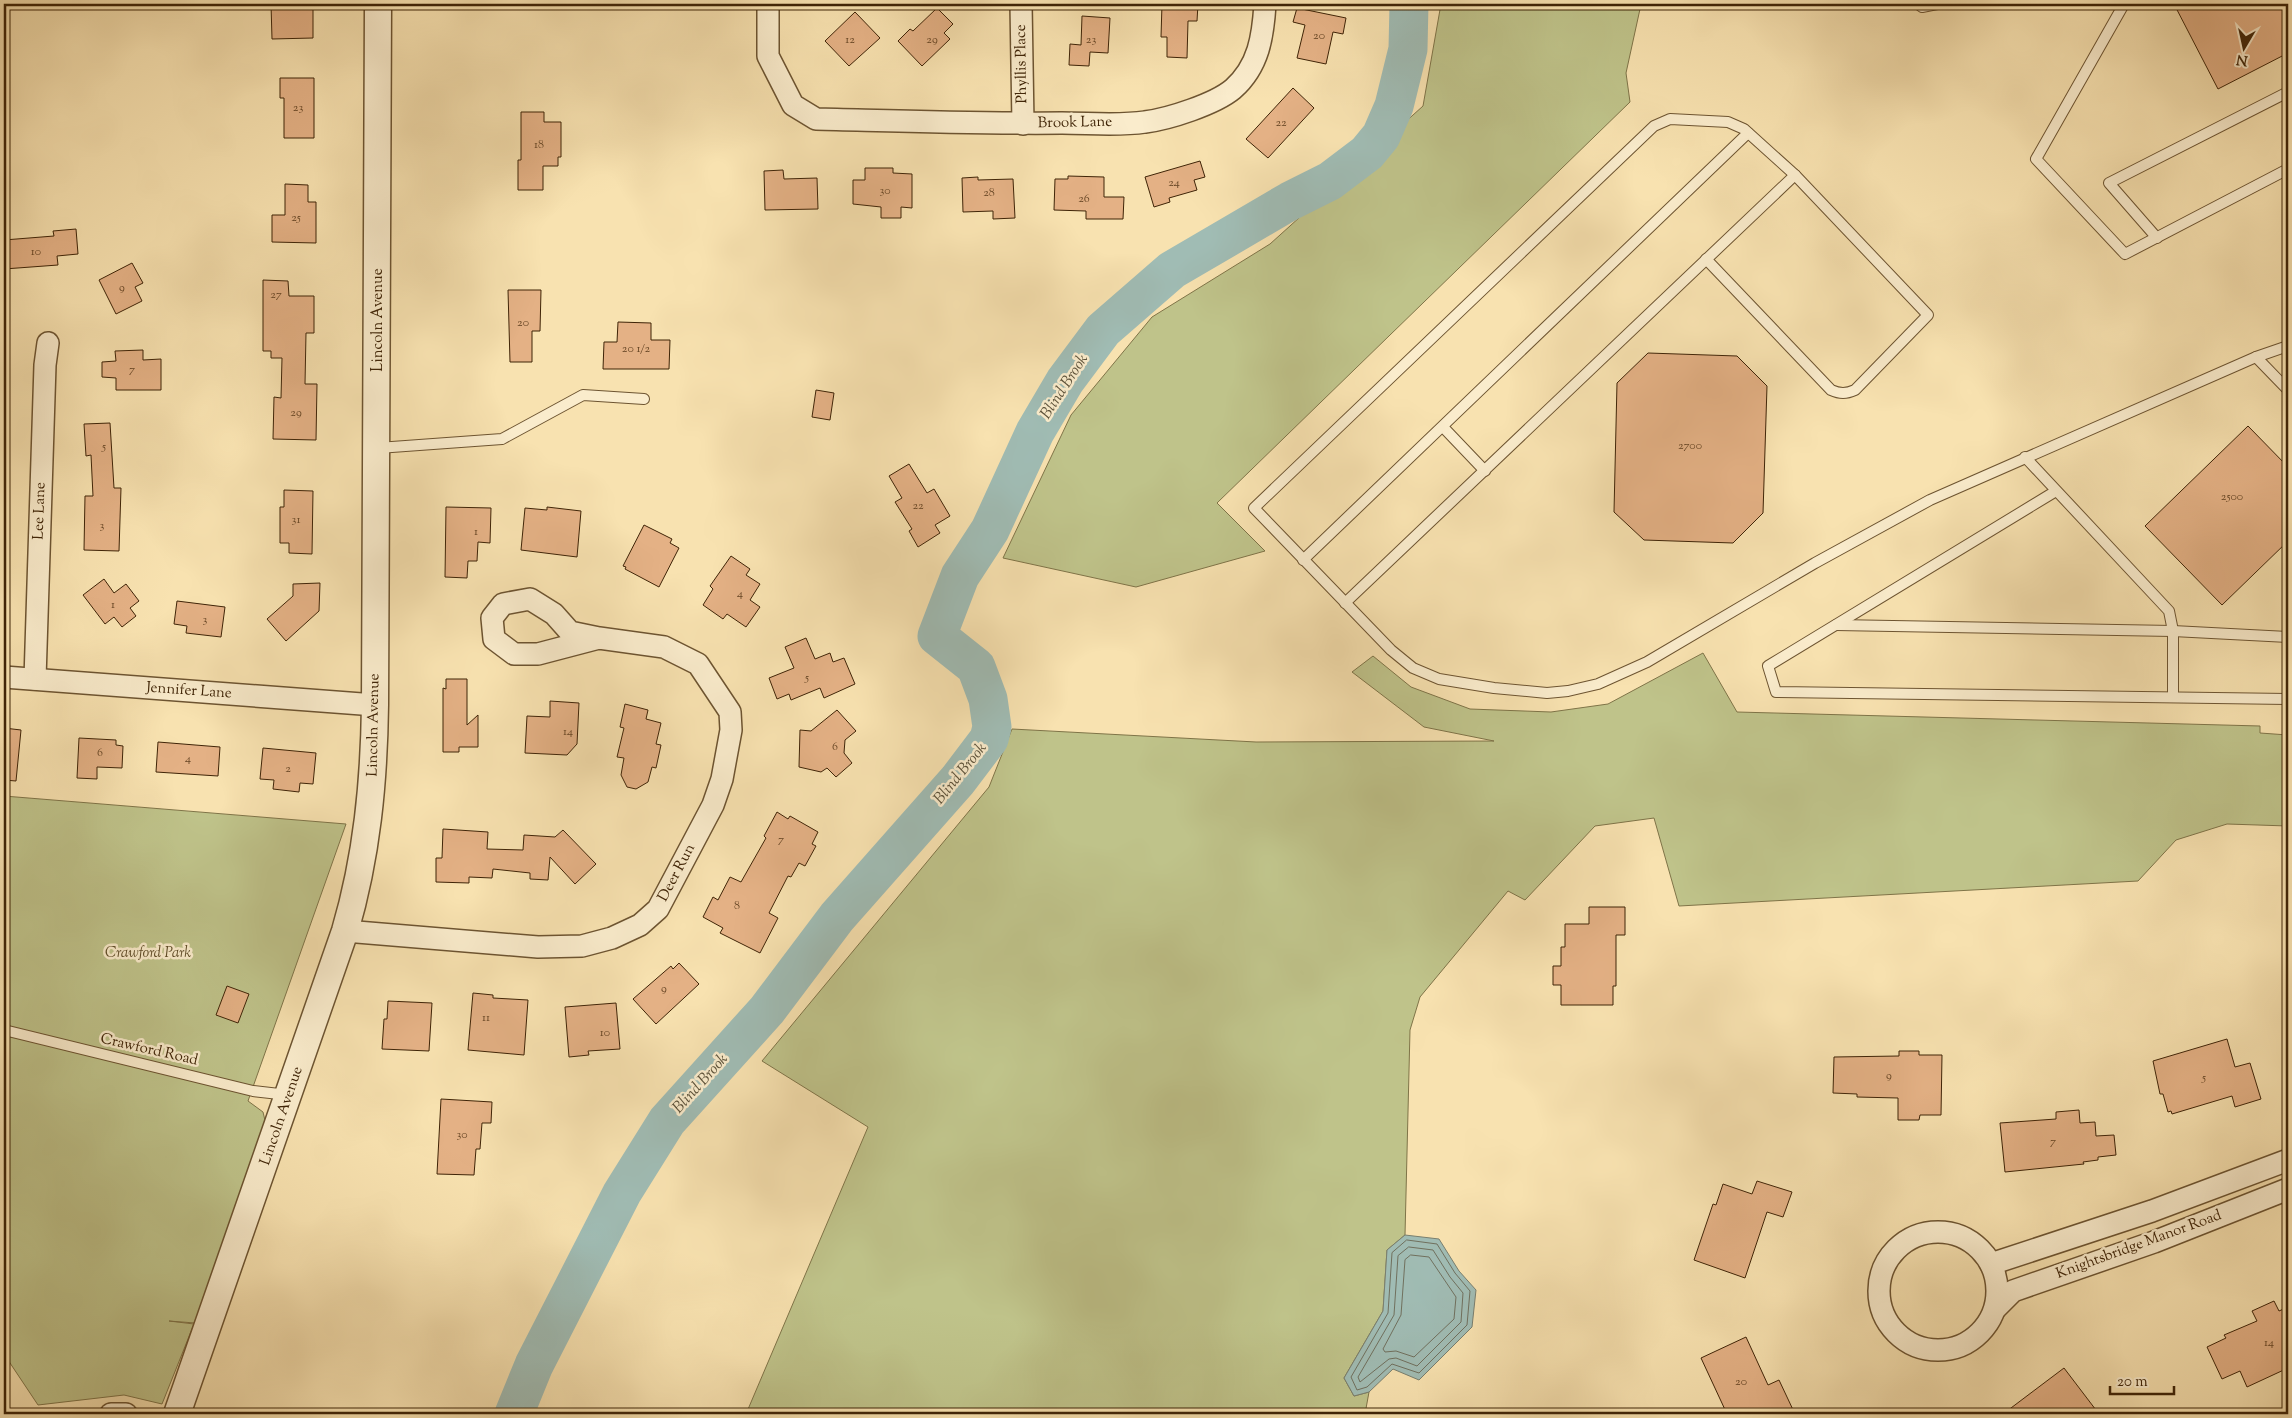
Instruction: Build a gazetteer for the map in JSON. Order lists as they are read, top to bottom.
{
  "streets": {
    "street": [
      "Phyllis Place",
      "Brook Lane",
      "Lincoln Avenue",
      "Lee Lane",
      "Jennifer Lane",
      "Deer Run",
      "Knightsbridge Manor Road"
    ],
    "lane": ["Crawford Road"]
  },
  "crossings": [
    ["Phyllis Place", "Brook Lane"],
    ["Lincoln Avenue", "Jennifer Lane"],
    ["Lincoln Avenue", "Deer Run"],
    ["Lincoln Avenue", "Crawford Road"],
    ["Lee Lane", "Jennifer Lane"]
  ],
  "water": ["Blind Brook"],
  "parks": ["Crawford Park"],
  "house_numbers": [
    "20",
    "12",
    "29",
    "23",
    "23",
    "22",
    "18",
    "24",
    "30",
    "28",
    "26",
    "25",
    "10",
    "9",
    "27",
    "20",
    "20 1/2",
    "7",
    "29",
    "2700",
    "5",
    "2500",
    "22",
    "31",
    "3",
    "1",
    "4",
    "1",
    "3",
    "5",
    "14",
    "6",
    "6",
    "4",
    "2",
    "7",
    "8",
    "9",
    "11",
    "10",
    "9",
    "5",
    "30",
    "7",
    "14",
    "20"
  ],
  "scale_bar": "20 m",
  "north": "bottom"
}
